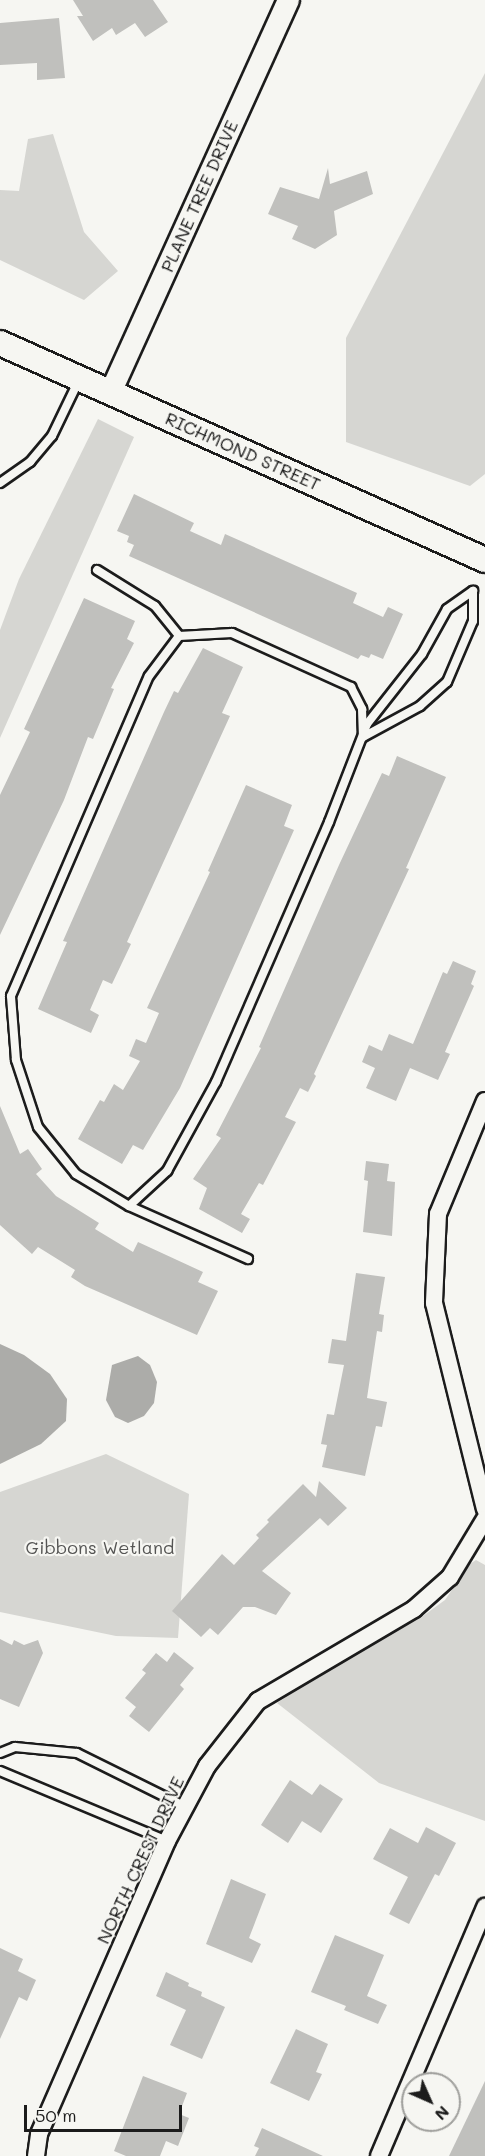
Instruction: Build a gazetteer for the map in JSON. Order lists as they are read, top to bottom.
{
  "streets": {
    "main road": ["RICHMOND STREET"],
    "street": ["PLANE TREE DRIVE", "NORTH CREST DRIVE"]
  },
  "crossings": [
    ["PLANE TREE DRIVE", "RICHMOND STREET"]
  ],
  "parks": ["Gibbons Wetland"],
  "scale_bar": "50 m",
  "north": "bottom right"
}
